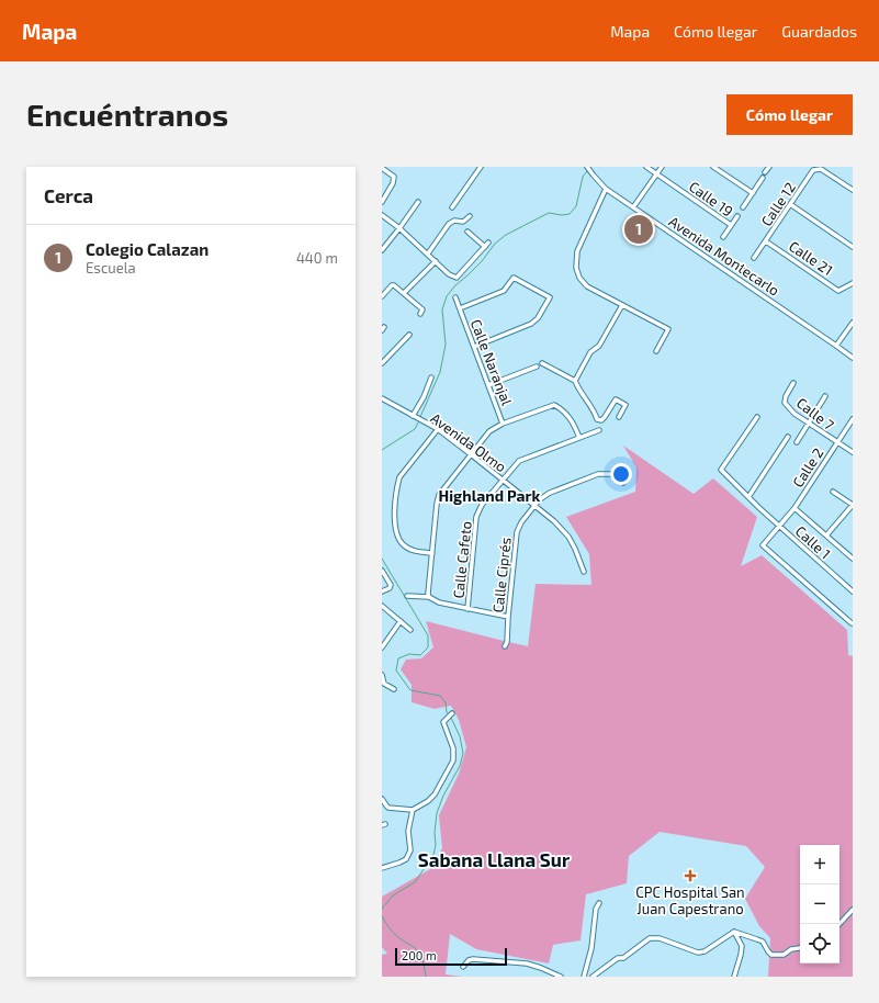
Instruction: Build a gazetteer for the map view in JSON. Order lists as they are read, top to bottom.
{
  "streets": {
    "street": [
      "Calle 19",
      "Calle 12",
      "Avenida Montecarlo",
      "Calle 21",
      "Calle Naranjal",
      "Calle 7",
      "Avenida Olmo",
      "Calle 2",
      "Calle 1",
      "Calle Cafeto",
      "Calle Ciprés"
    ]
  },
  "crossings": [
    ["Calle 12", "Calle 21"],
    ["Calle 7", "Calle 2"],
    ["Avenida Olmo", "Calle Cafeto"],
    ["Avenida Olmo", "Calle Ciprés"],
    ["Calle 2", "Calle 1"]
  ],
  "districts": ["Highland Park", "Sabana Llana Sur"],
  "places": {
    "health": ["CPC Hospital San Juan Capestrano"]
  },
  "scale_bar": "200 m",
  "page": {
    "header": "Mapa",
    "nav": ["Mapa", "Cómo llegar", "Guardados"],
    "buttons": "Cómo llegar",
    "title": "Encuéntranos",
    "heading": "Cerca",
    "pins": "1",
    "list": [
      {
        "mark": "1",
        "name": "Colegio Calazan",
        "note": "Escuela",
        "value": "440 m"
      }
    ],
    "map_buttons": ["+", "−"],
    "scale": "200 m"
  }
}
